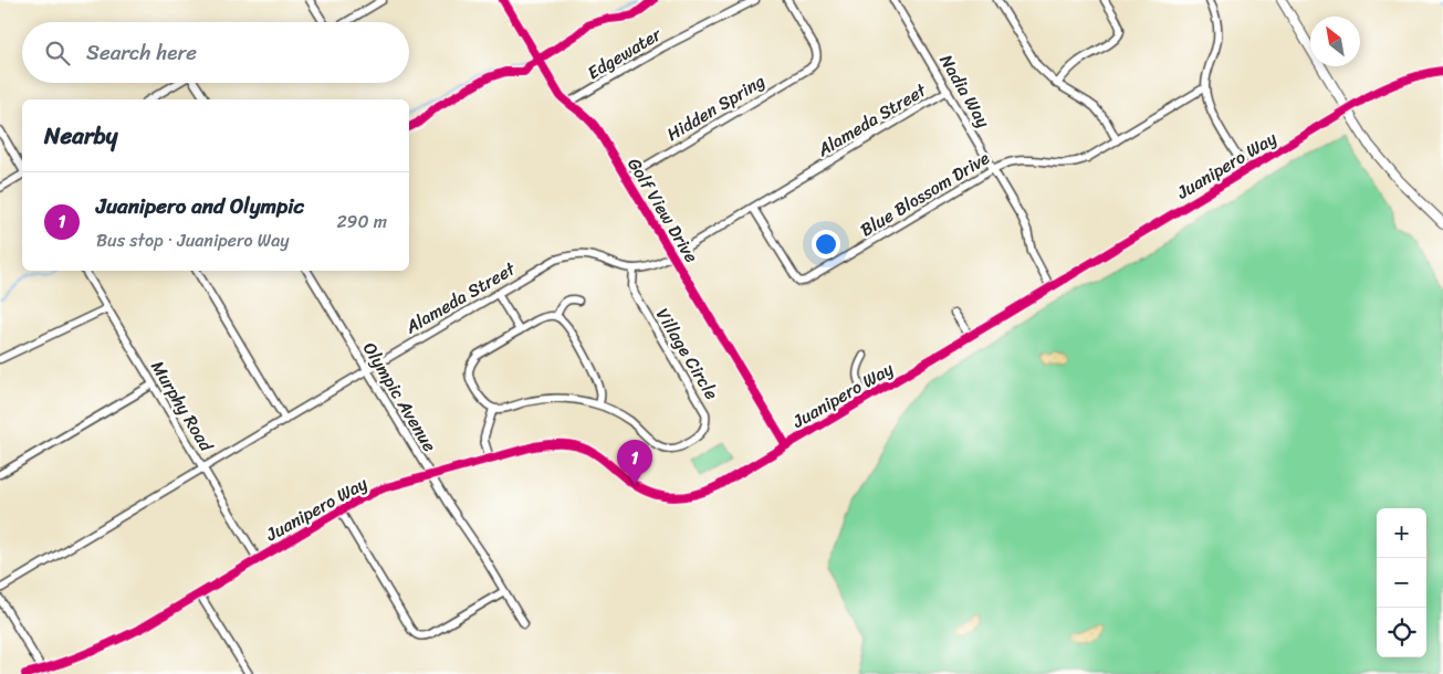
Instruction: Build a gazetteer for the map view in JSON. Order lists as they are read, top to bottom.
{
  "streets": {
    "street": [
      "Edgewater",
      "Nadia Way",
      "Hidden Spring",
      "Alameda Street",
      "Juanipero Way",
      "Blue Blossom Drive",
      "Golf View Drive",
      "Village Circle",
      "Olympic Avenue",
      "Murphy Road"
    ]
  },
  "crossings": [
    ["Edgewater", "Golf View Drive"],
    ["Nadia Way", "Alameda Street"],
    ["Nadia Way", "Juanipero Way"],
    ["Nadia Way", "Blue Blossom Drive"],
    ["Hidden Spring", "Golf View Drive"],
    ["Alameda Street", "Blue Blossom Drive"],
    ["Alameda Street", "Golf View Drive"],
    ["Alameda Street", "Village Circle"],
    ["Alameda Street", "Olympic Avenue"],
    ["Alameda Street", "Murphy Road"],
    ["Juanipero Way", "Golf View Drive"],
    ["Juanipero Way", "Olympic Avenue"],
    ["Juanipero Way", "Murphy Road"]
  ],
  "north": "top left",
  "page": {
    "search": "Search here",
    "heading": "Nearby",
    "list": [
      {
        "mark": "1",
        "name": "Juanipero and Olympic",
        "note": "Bus stop · Juanipero Way",
        "value": "290 m"
      }
    ],
    "pins": "1",
    "map_buttons": ["+", "−"]
  }
}
